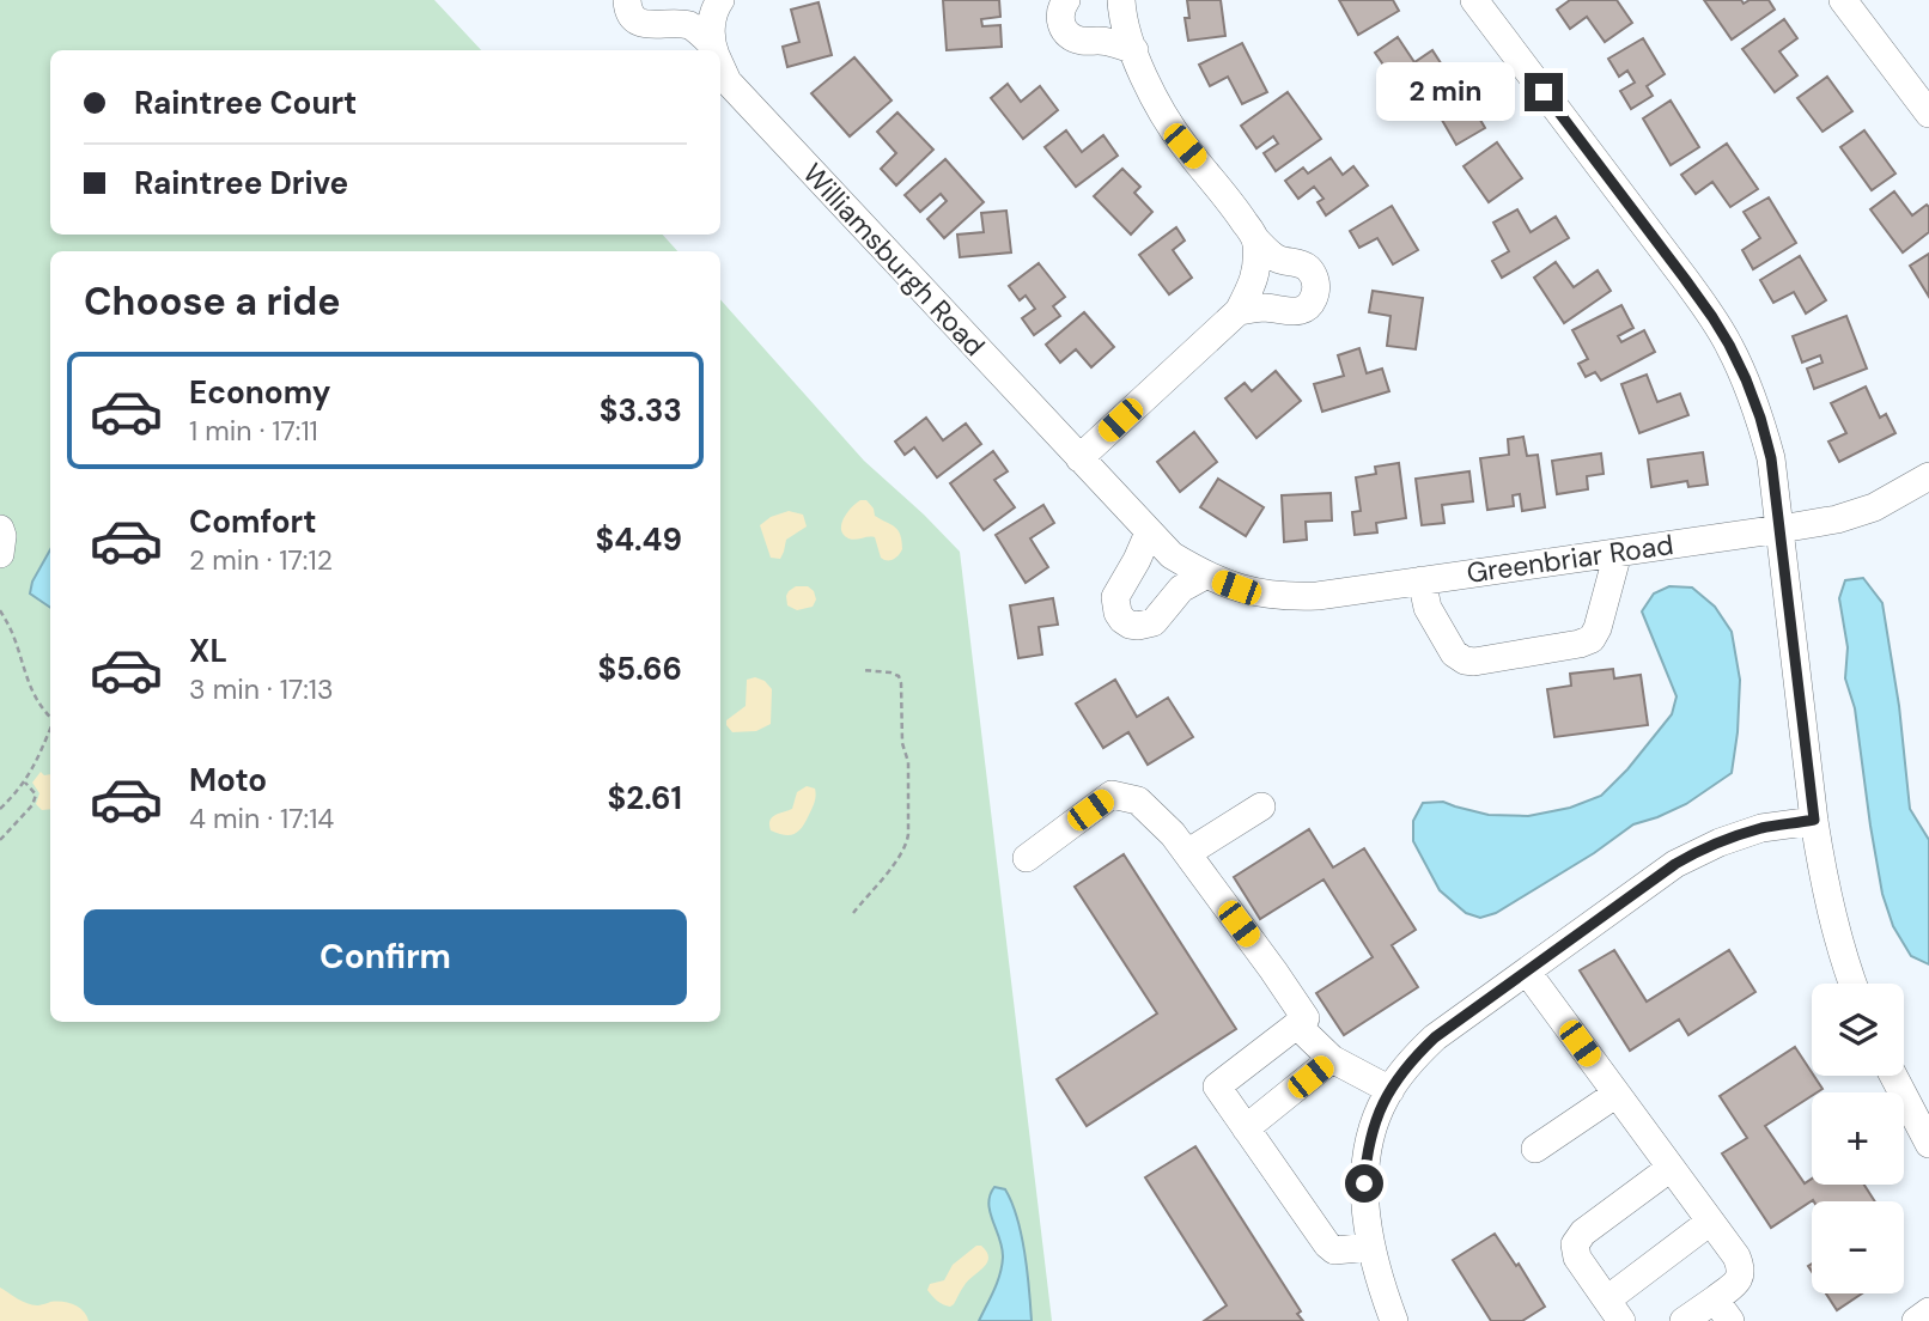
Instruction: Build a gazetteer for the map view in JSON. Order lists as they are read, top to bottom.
{
  "streets": {
    "street": ["Williamsburgh Road", "Greenbriar Road"]
  },
  "crossings": [
    ["Williamsburgh Road", "Greenbriar Road"]
  ],
  "page": {
    "banner": ["Raintree Court", "Raintree Drive"],
    "bubble": "2 min",
    "heading": "Choose a ride",
    "list": [
      {
        "name": "Economy",
        "note": "1 min · 17:11",
        "value": "$3.33"
      },
      {
        "name": "Comfort",
        "note": "2 min · 17:12",
        "value": "$4.49"
      },
      {
        "name": "XL",
        "note": "3 min · 17:13",
        "value": "$5.66"
      },
      {
        "name": "Moto",
        "note": "4 min · 17:14",
        "value": "$2.61"
      }
    ],
    "buttons": "Confirm",
    "map_buttons": ["+", "−"]
  }
}
